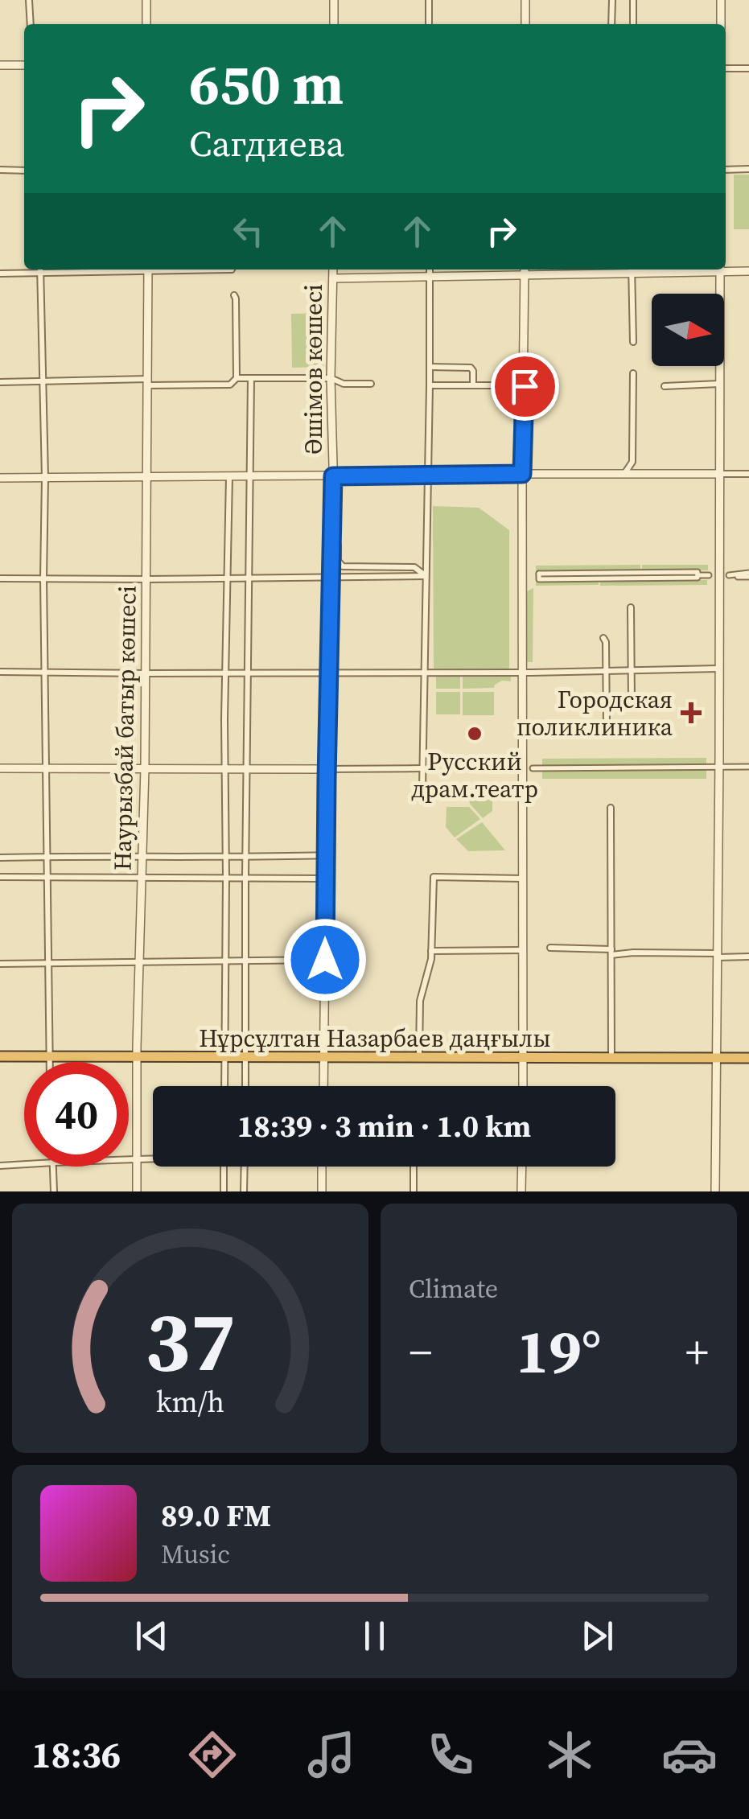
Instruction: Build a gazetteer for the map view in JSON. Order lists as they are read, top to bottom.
{
  "streets": {
    "highway": ["Нұрсұлтан Назарбаев даңғылы"],
    "street": ["Әшімов көшесі", "Наурызбай батыр көшесі"]
  },
  "crossings": [
    ["Әшімов көшесі", "Нұрсұлтан Назарбаев даңғылы"],
    ["Наурызбай батыр көшесі", "Нұрсұлтан Назарбаев даңғылы"]
  ],
  "places": {
    "health": ["Городская поликлиника"],
    "other": ["Русский драм.театр"]
  },
  "north": "right",
  "page": {
    "turn": ["650 m", "Сагдиева"],
    "limit": "40",
    "trip": "18:39 · 3 min · 1.0 km",
    "tile": "Climate",
    "heat": ["−", "19°", "+"],
    "song": ["89.0 FM", "Music"],
    "tabs": "18:36",
    "gauge": ["37", "km/h"]
  }
}
